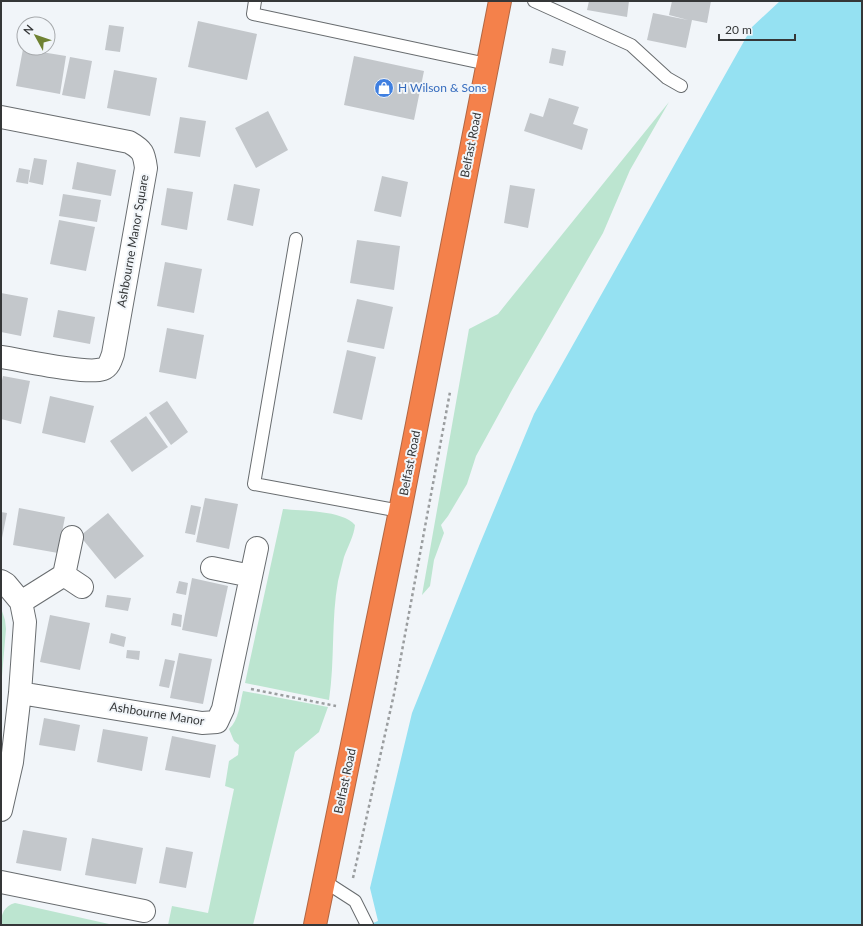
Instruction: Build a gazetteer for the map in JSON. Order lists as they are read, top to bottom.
{
  "streets": {
    "highway": ["Belfast Road"],
    "street": ["Ashbourne Manor Square", "Ashbourne Manor"]
  },
  "places": {
    "shop": ["H Wilson & Sons"]
  },
  "scale_bar": "20 m",
  "north": "top left"
}
